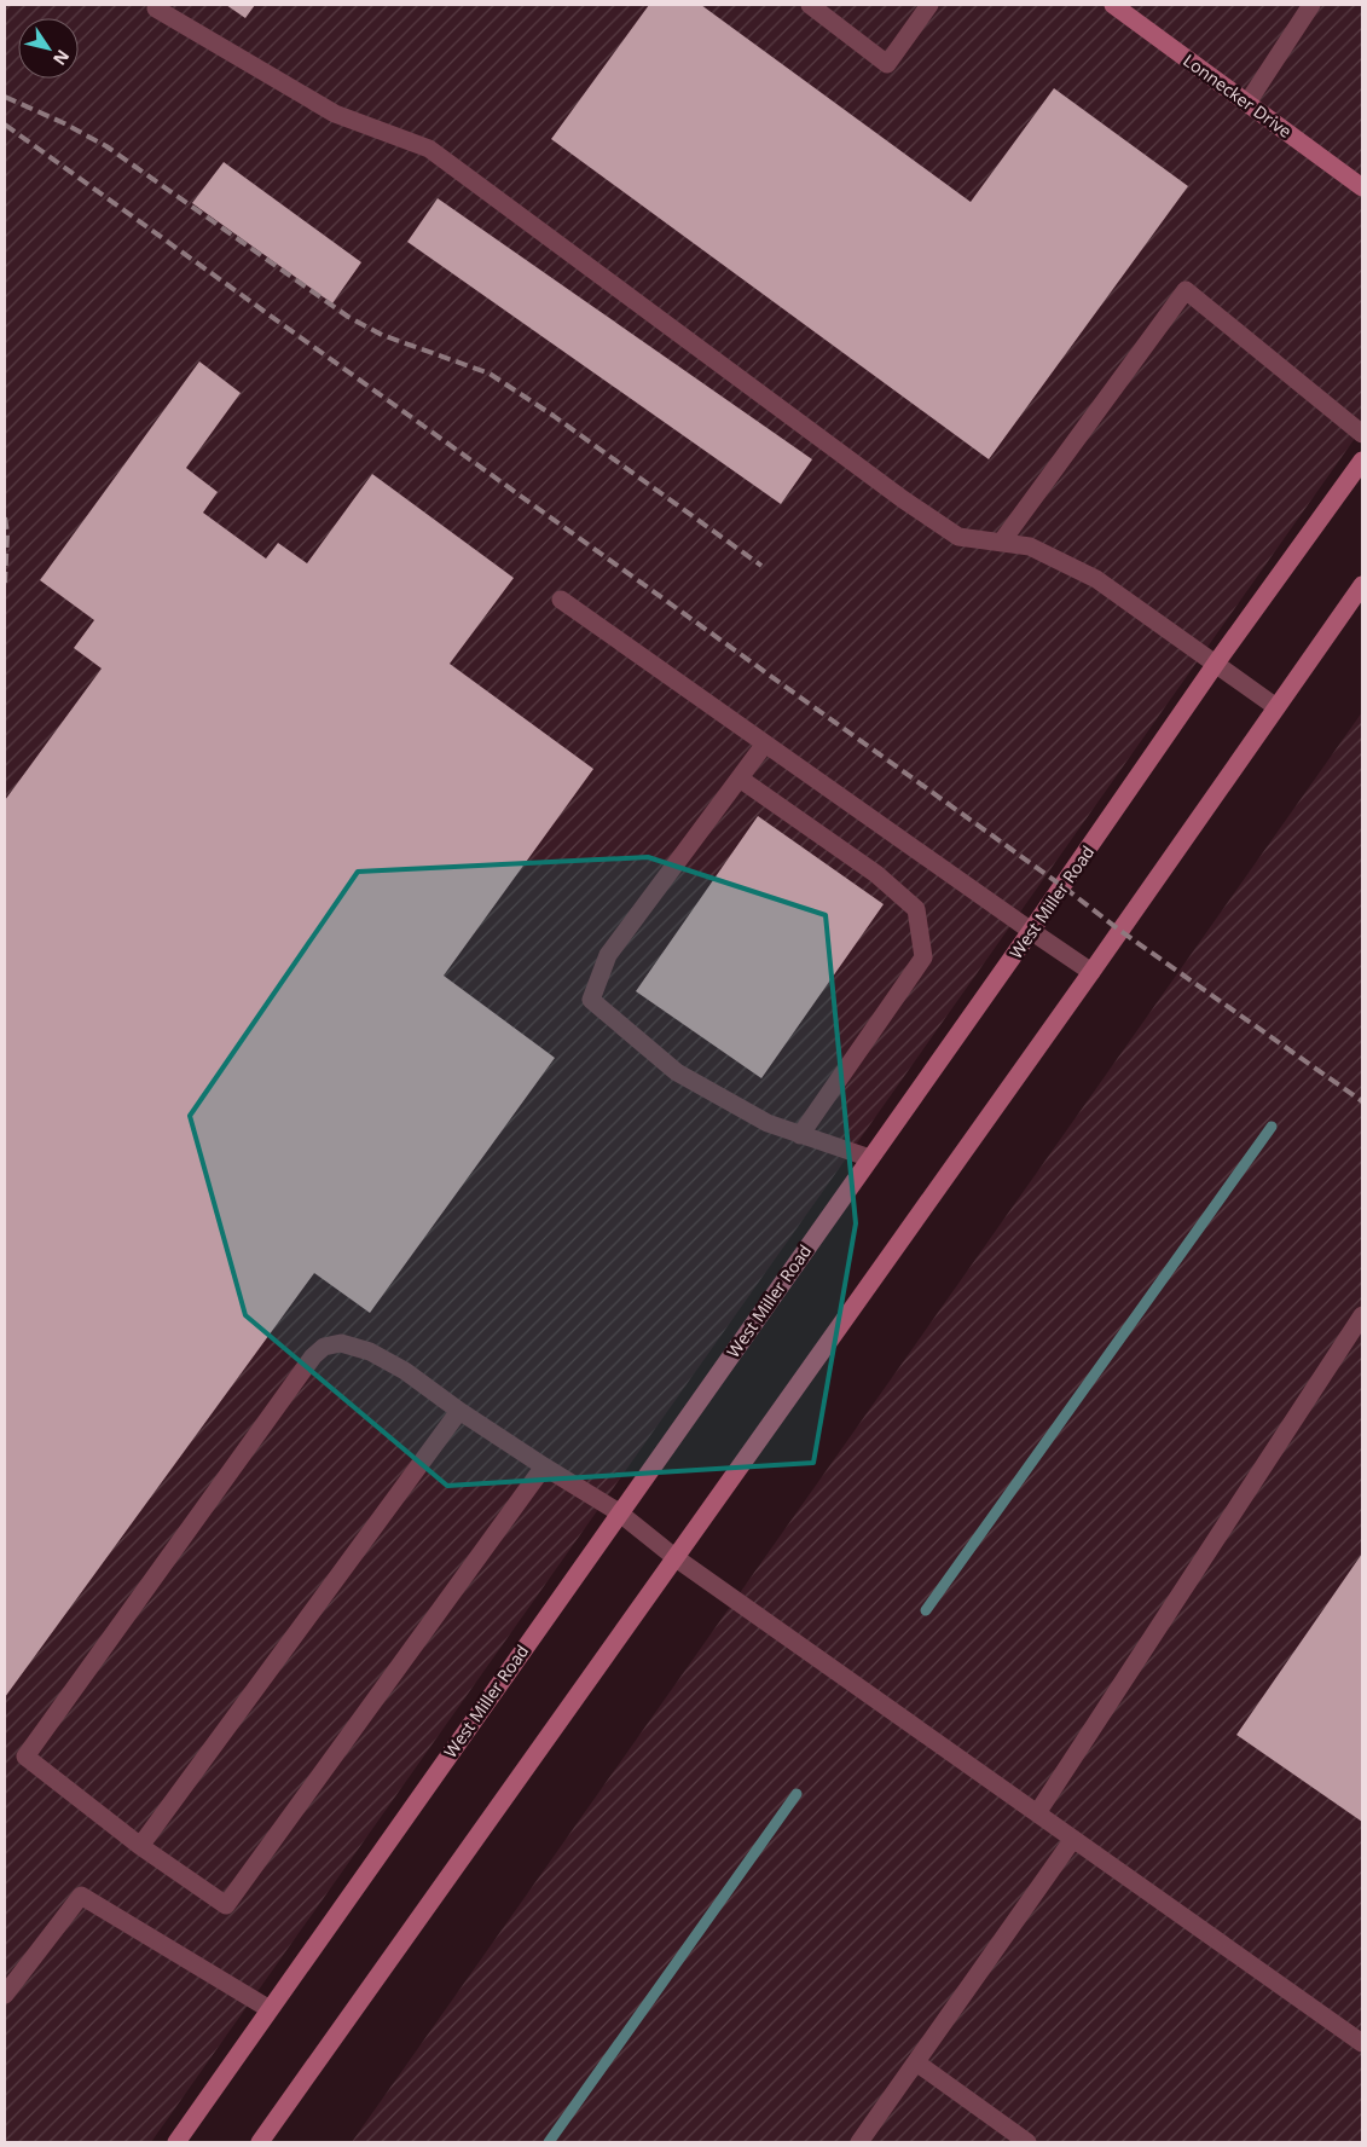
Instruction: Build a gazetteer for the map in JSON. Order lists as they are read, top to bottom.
{
  "streets": {
    "main road": ["Lonnecker Drive", "West Miller Road"]
  },
  "north": "bottom right"
}
